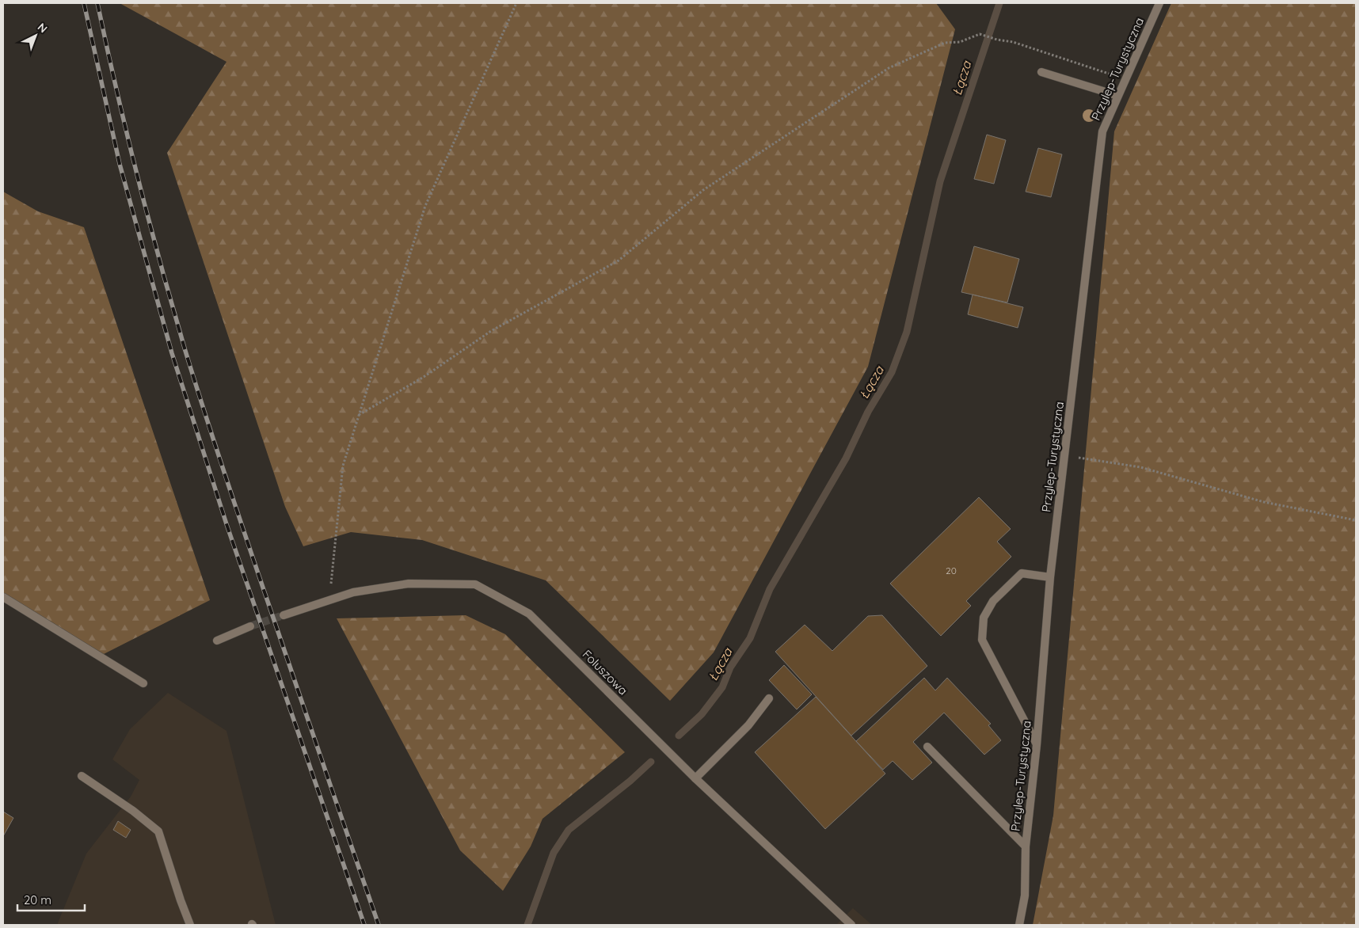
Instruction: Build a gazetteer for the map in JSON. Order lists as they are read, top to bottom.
{
  "streets": {
    "street": ["Przylep-Turystyczna", "Foluszowa"]
  },
  "water": ["Łącza"],
  "house_numbers": ["20"],
  "scale_bar": "20 m",
  "north": "top right"
}
